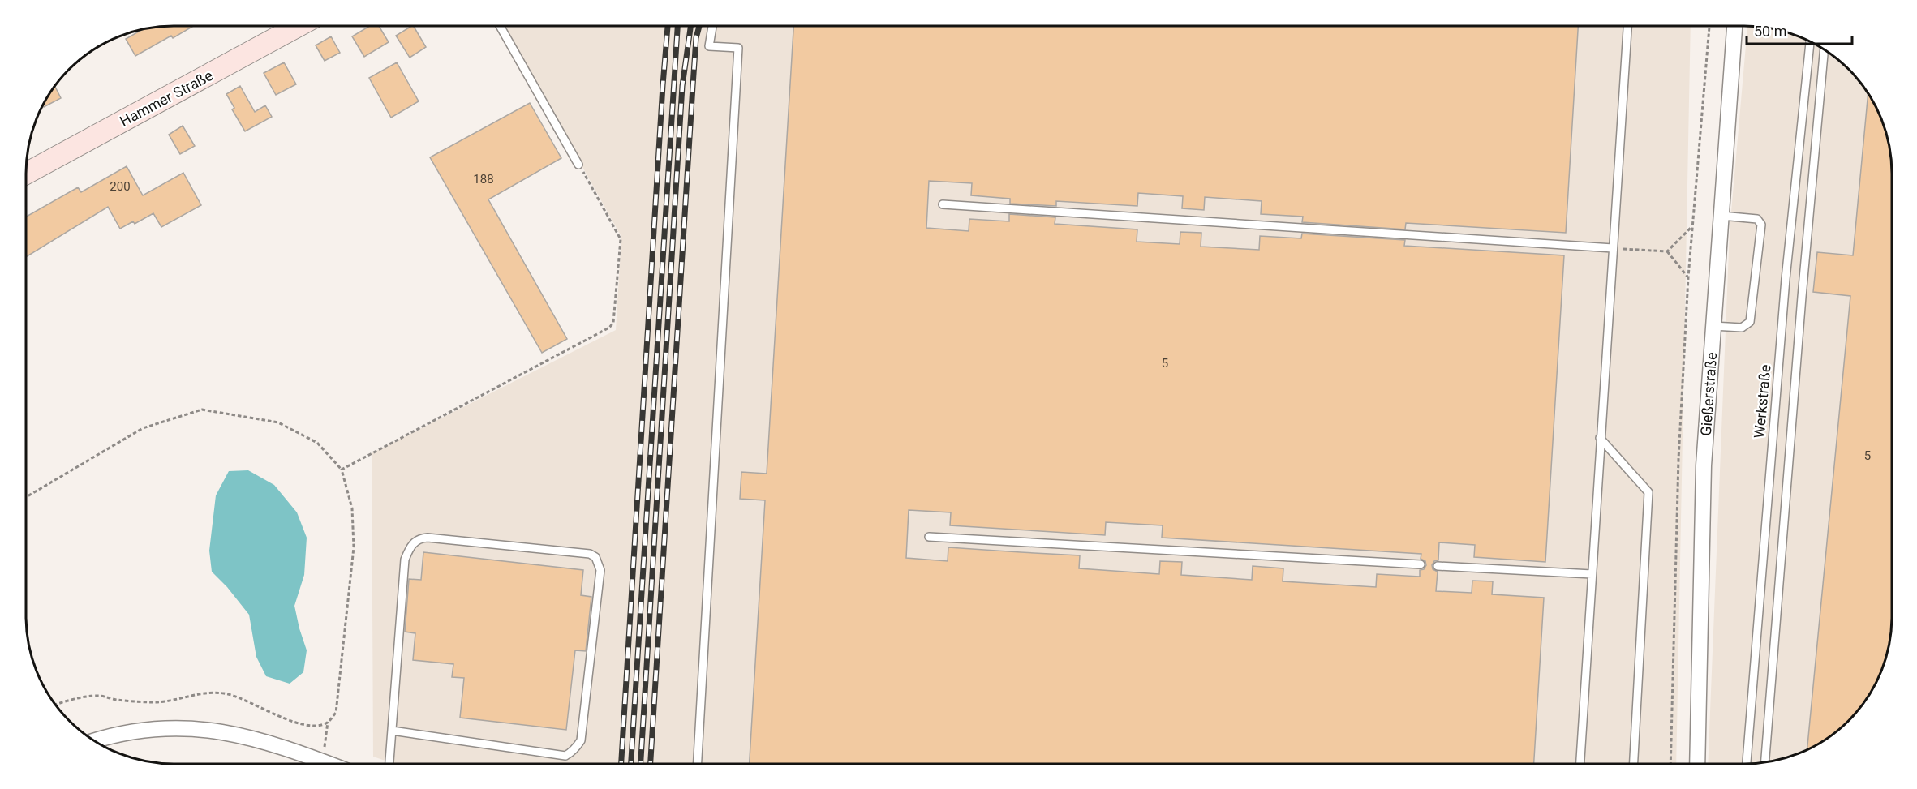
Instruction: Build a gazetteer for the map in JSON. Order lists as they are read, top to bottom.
{
  "streets": {
    "main road": ["Hammer Straße"],
    "street": ["Gießerstraße"],
    "lane": ["Werkstraße"]
  },
  "house_numbers": [
    "188",
    "200",
    "5",
    "5"
  ],
  "scale_bar": "50 m"
}
